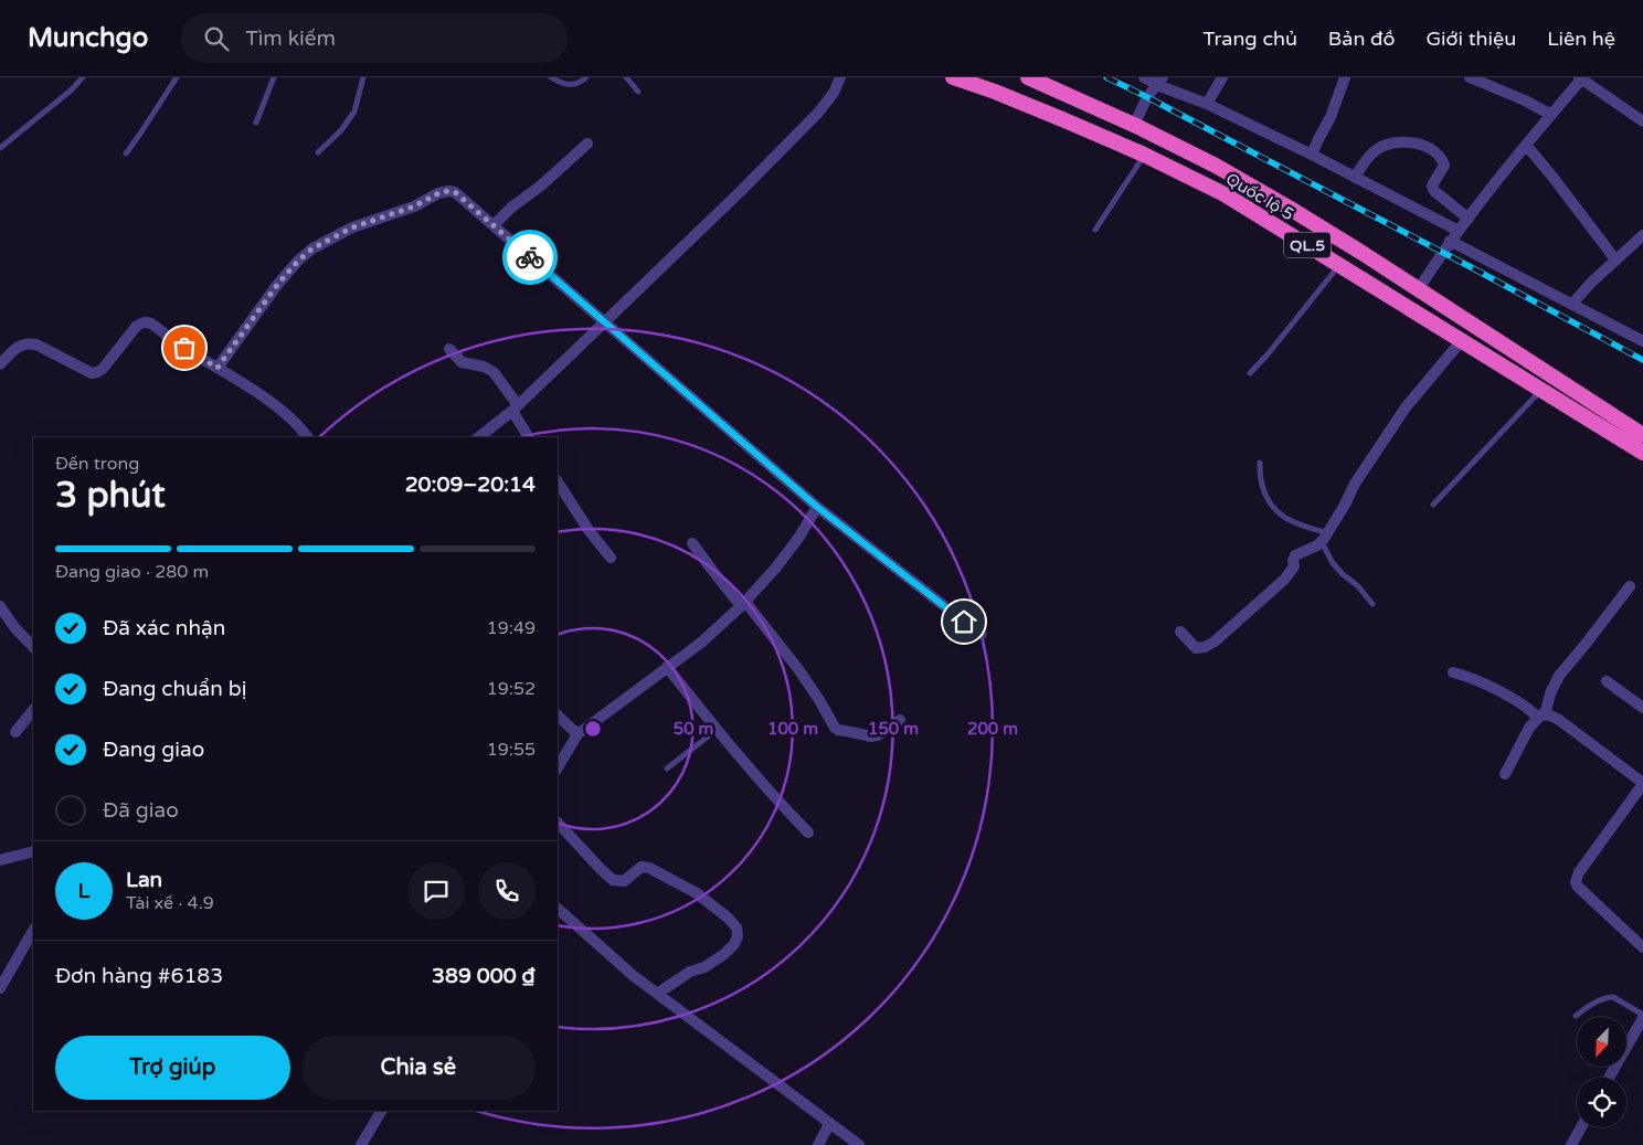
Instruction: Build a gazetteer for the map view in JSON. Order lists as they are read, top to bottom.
{
  "streets": {
    "highway": ["Quốc lộ 5", "QL.5"]
  },
  "north": "bottom left",
  "page": {
    "header": "Munchgo",
    "search": "Tìm kiếm",
    "nav": [
      "Trang chủ",
      "Bản đồ",
      "Giới thiệu",
      "Liên hệ"
    ],
    "heading": ["3 phút", "Đến trong", "20:09–20:14"],
    "panel": [
      "Lan",
      "Tài xế · 4.9",
      "Đơn hàng #6183",
      "389 000 ₫"
    ],
    "bar": "Đang giao · 280 m",
    "list": [
      ["Đã xác nhận", "19:49"],
      ["Đang chuẩn bị", "19:52"],
      ["Đang giao", "19:55"],
      "Đã giao"
    ],
    "round": "L",
    "buttons": ["Trợ giúp", "Chia sẻ"]
  },
  "rings": [
    "50 m",
    "100 m",
    "150 m",
    "200 m"
  ]
}
